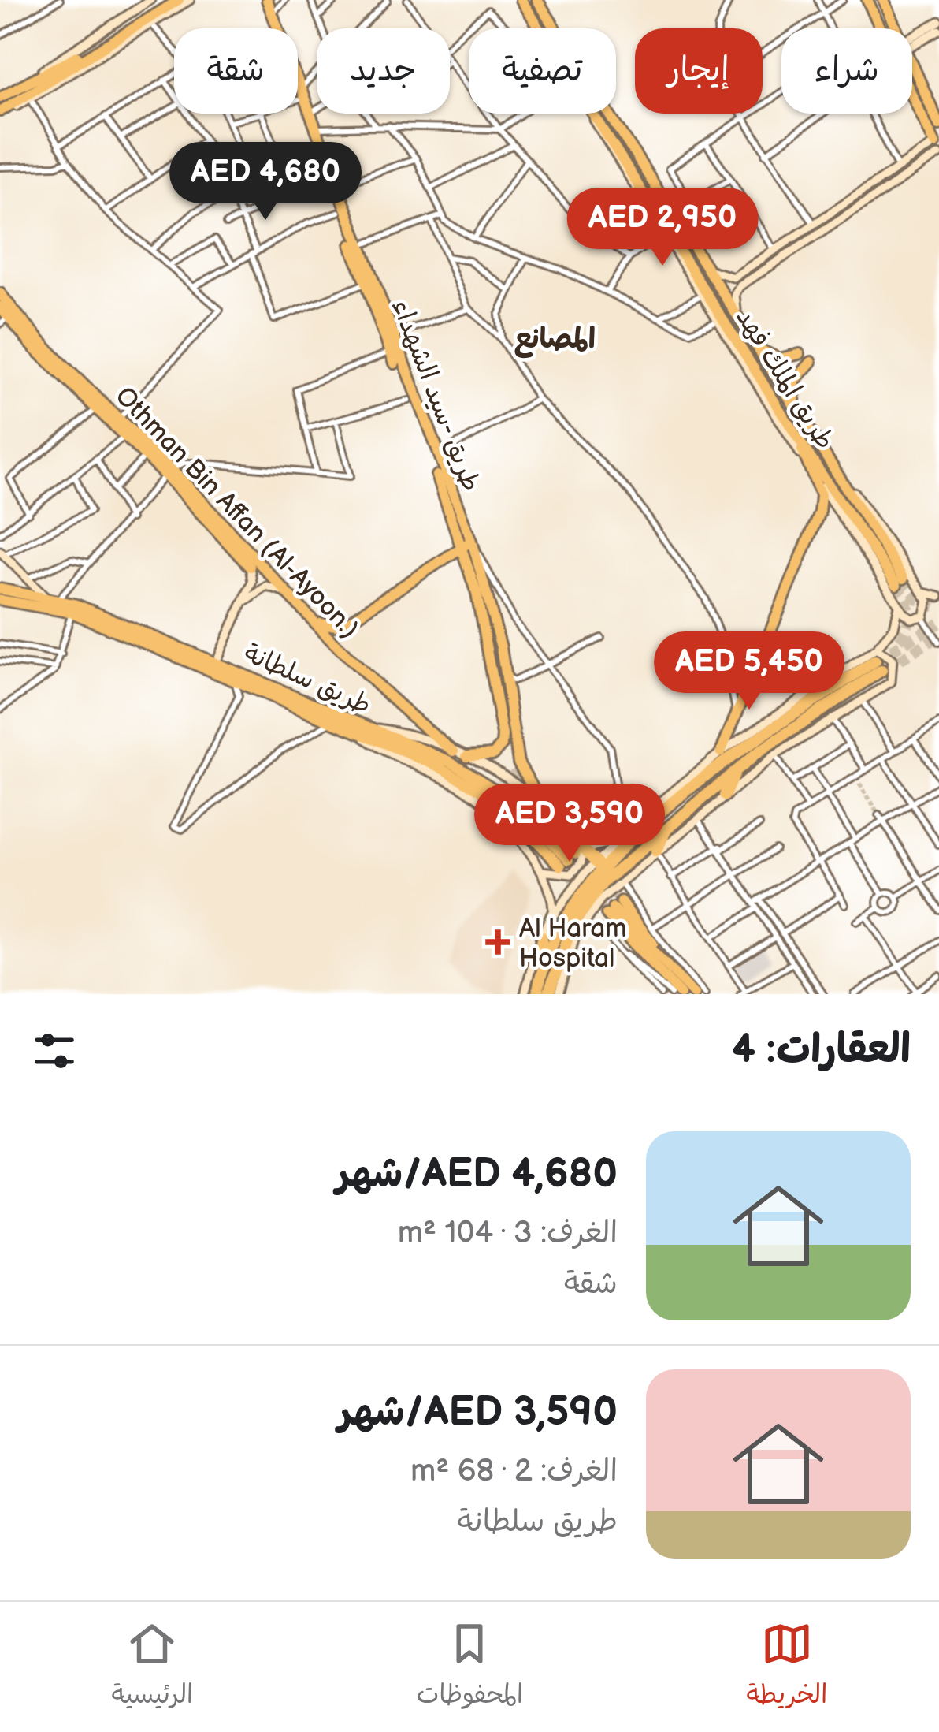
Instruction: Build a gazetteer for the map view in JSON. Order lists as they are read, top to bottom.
{
  "streets": {
    "main road": [
      "طريق الملك فهد",
      "طريق -سيد الشهداء",
      "Othman Bin Affan (Al-Ayoon.)",
      "طريق سلطانة"
    ]
  },
  "crossings": [
    ["طريق -سيد الشهداء", "طريق سلطانة"]
  ],
  "districts": ["المصانع"],
  "places": {
    "health": ["Al Haram Hospital"]
  },
  "page": {
    "chip": [
      "شراء",
      "إيجار",
      "تصفية",
      "جديد",
      "شقة"
    ],
    "price": [
      "AED 4,680",
      "AED 2,950",
      "AED 5,450",
      "AED 3,590"
    ],
    "heading": "العقارات: 4",
    "list": [
      {
        "name": "AED 4,680/شهر",
        "note": "الغرف: 3 · 104 m² · شقة"
      },
      {
        "name": "AED 3,590/شهر",
        "note": "الغرف: 2 · 68 m² · طريق سلطانة"
      }
    ],
    "tabs": ["الخريطة", "المحفوظات", "الرئيسية"]
  }
}
